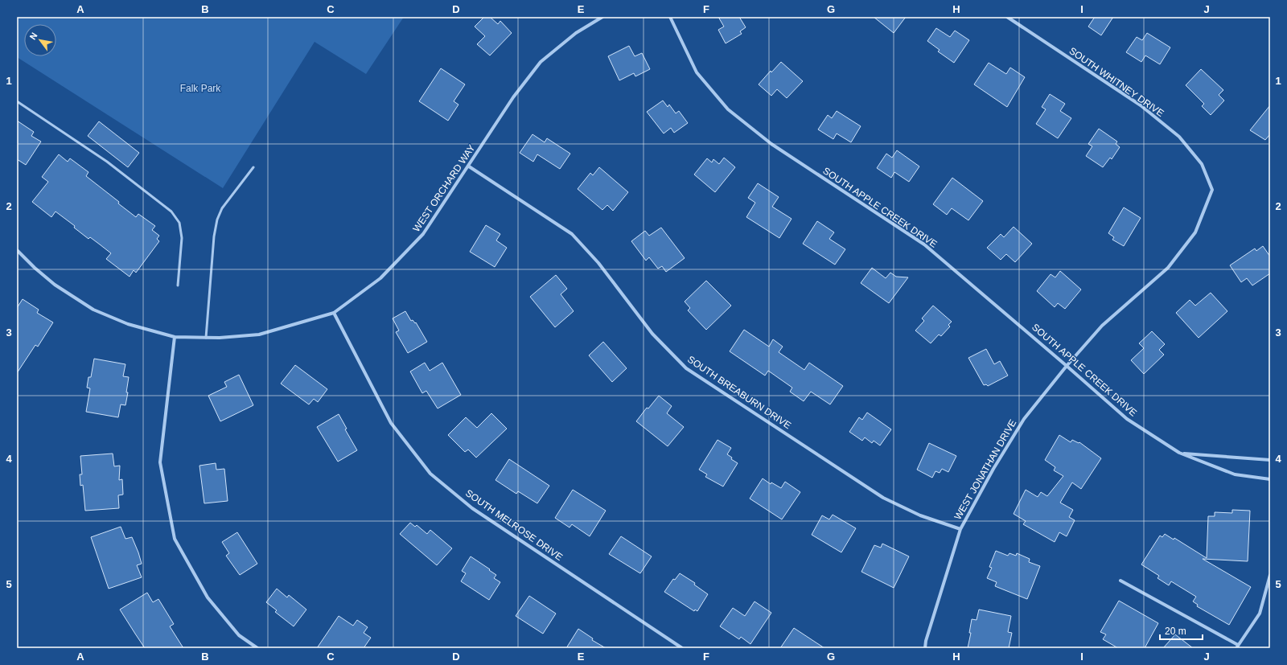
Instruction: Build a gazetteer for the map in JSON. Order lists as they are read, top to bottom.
{
  "streets": {
    "street": [
      "SOUTH WHITNEY DRIVE",
      "WEST ORCHARD WAY",
      "SOUTH APPLE CREEK DRIVE",
      "SOUTH BREABURN DRIVE",
      "WEST JONATHAN DRIVE",
      "SOUTH MELROSE DRIVE"
    ]
  },
  "crossings": [
    ["SOUTH WHITNEY DRIVE", "WEST JONATHAN DRIVE"],
    ["WEST ORCHARD WAY", "SOUTH BREABURN DRIVE"],
    ["WEST ORCHARD WAY", "SOUTH MELROSE DRIVE"],
    ["SOUTH APPLE CREEK DRIVE", "WEST JONATHAN DRIVE"],
    ["SOUTH BREABURN DRIVE", "WEST JONATHAN DRIVE"]
  ],
  "parks": ["Falk Park"],
  "scale_bar": "20 m",
  "north": "top left",
  "grid": {
    "columns": [
      "A",
      "B",
      "C",
      "D",
      "E",
      "F",
      "G",
      "H",
      "I",
      "J"
    ],
    "rows": [
      "1",
      "2",
      "3",
      "4",
      "5"
    ]
  }
}
